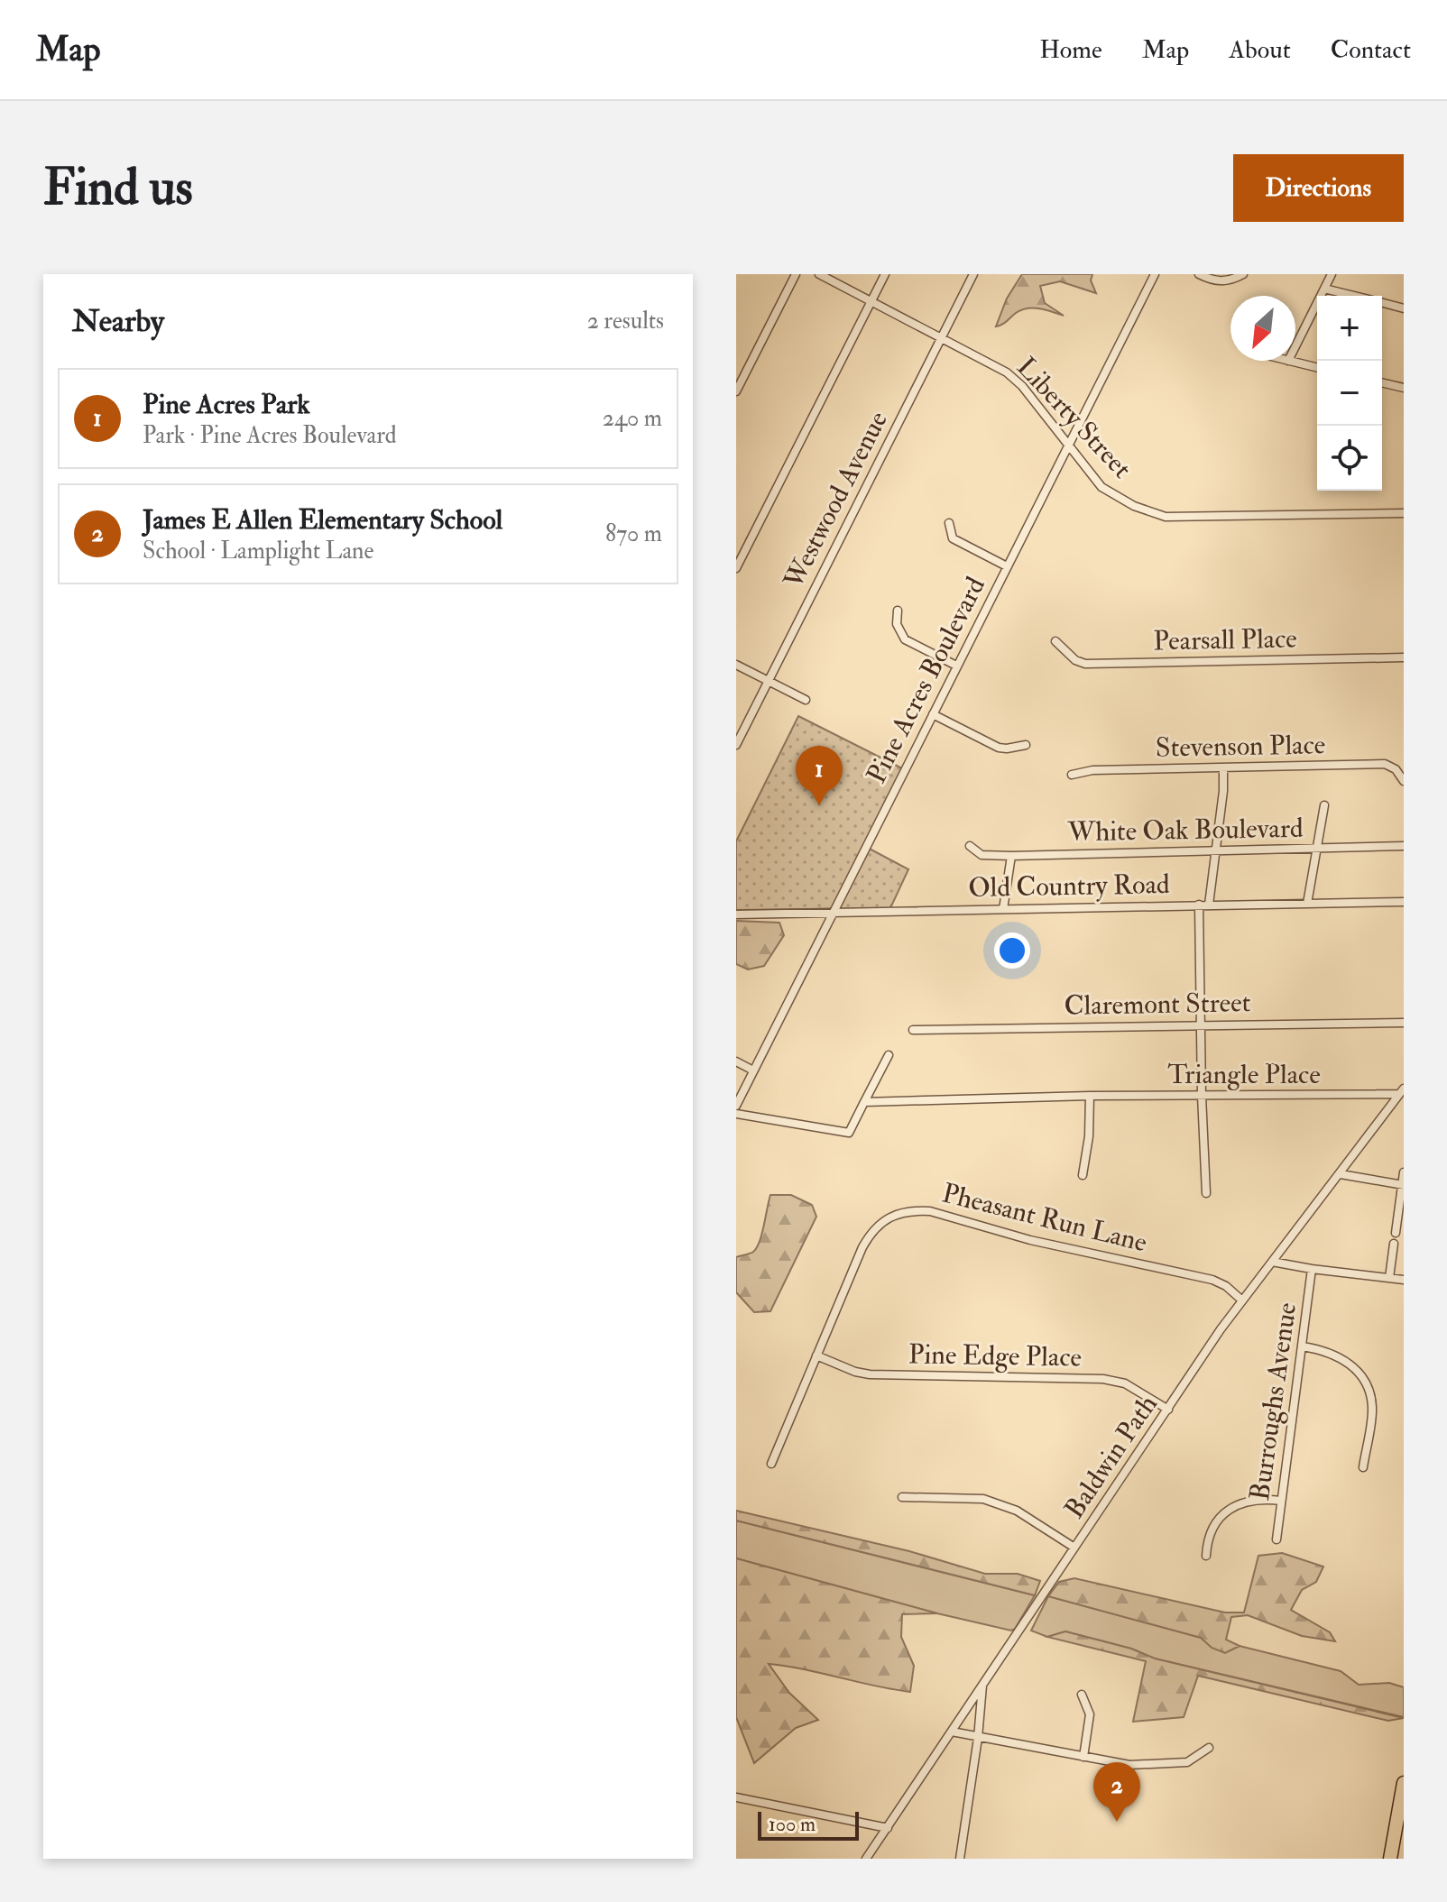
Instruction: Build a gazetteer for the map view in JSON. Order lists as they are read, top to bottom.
{
  "streets": {
    "street": [
      "Liberty Street",
      "Westwood Avenue",
      "Pearsall Place",
      "Pine Acres Boulevard",
      "Stevenson Place",
      "White Oak Boulevard",
      "Old Country Road",
      "Claremont Street",
      "Triangle Place",
      "Pheasant Run Lane",
      "Pine Edge Place",
      "Burroughs Avenue",
      "Baldwin Path"
    ]
  },
  "crossings": [
    ["Liberty Street", "Westwood Avenue"],
    ["Liberty Street", "Pine Acres Boulevard"],
    ["Pine Acres Boulevard", "Old Country Road"],
    ["Triangle Place", "Baldwin Path"],
    ["Pheasant Run Lane", "Pine Edge Place"],
    ["Pheasant Run Lane", "Baldwin Path"],
    ["Pine Edge Place", "Baldwin Path"]
  ],
  "scale_bar": "100 m",
  "north": "bottom left",
  "page": {
    "header": "Map",
    "nav": [
      "Home",
      "Map",
      "About",
      "Contact"
    ],
    "buttons": "Directions",
    "title": "Find us",
    "heading": ["Nearby", "2 results"],
    "map_buttons": ["+", "−"],
    "list": [
      {
        "mark": "1",
        "name": "Pine Acres Park",
        "note": "Park · Pine Acres Boulevard",
        "value": "240 m"
      },
      {
        "mark": "2",
        "name": "James E Allen Elementary School",
        "note": "School · Lamplight Lane",
        "value": "870 m"
      }
    ],
    "pins": ["1", "2"],
    "scale": "100 m"
  }
}
